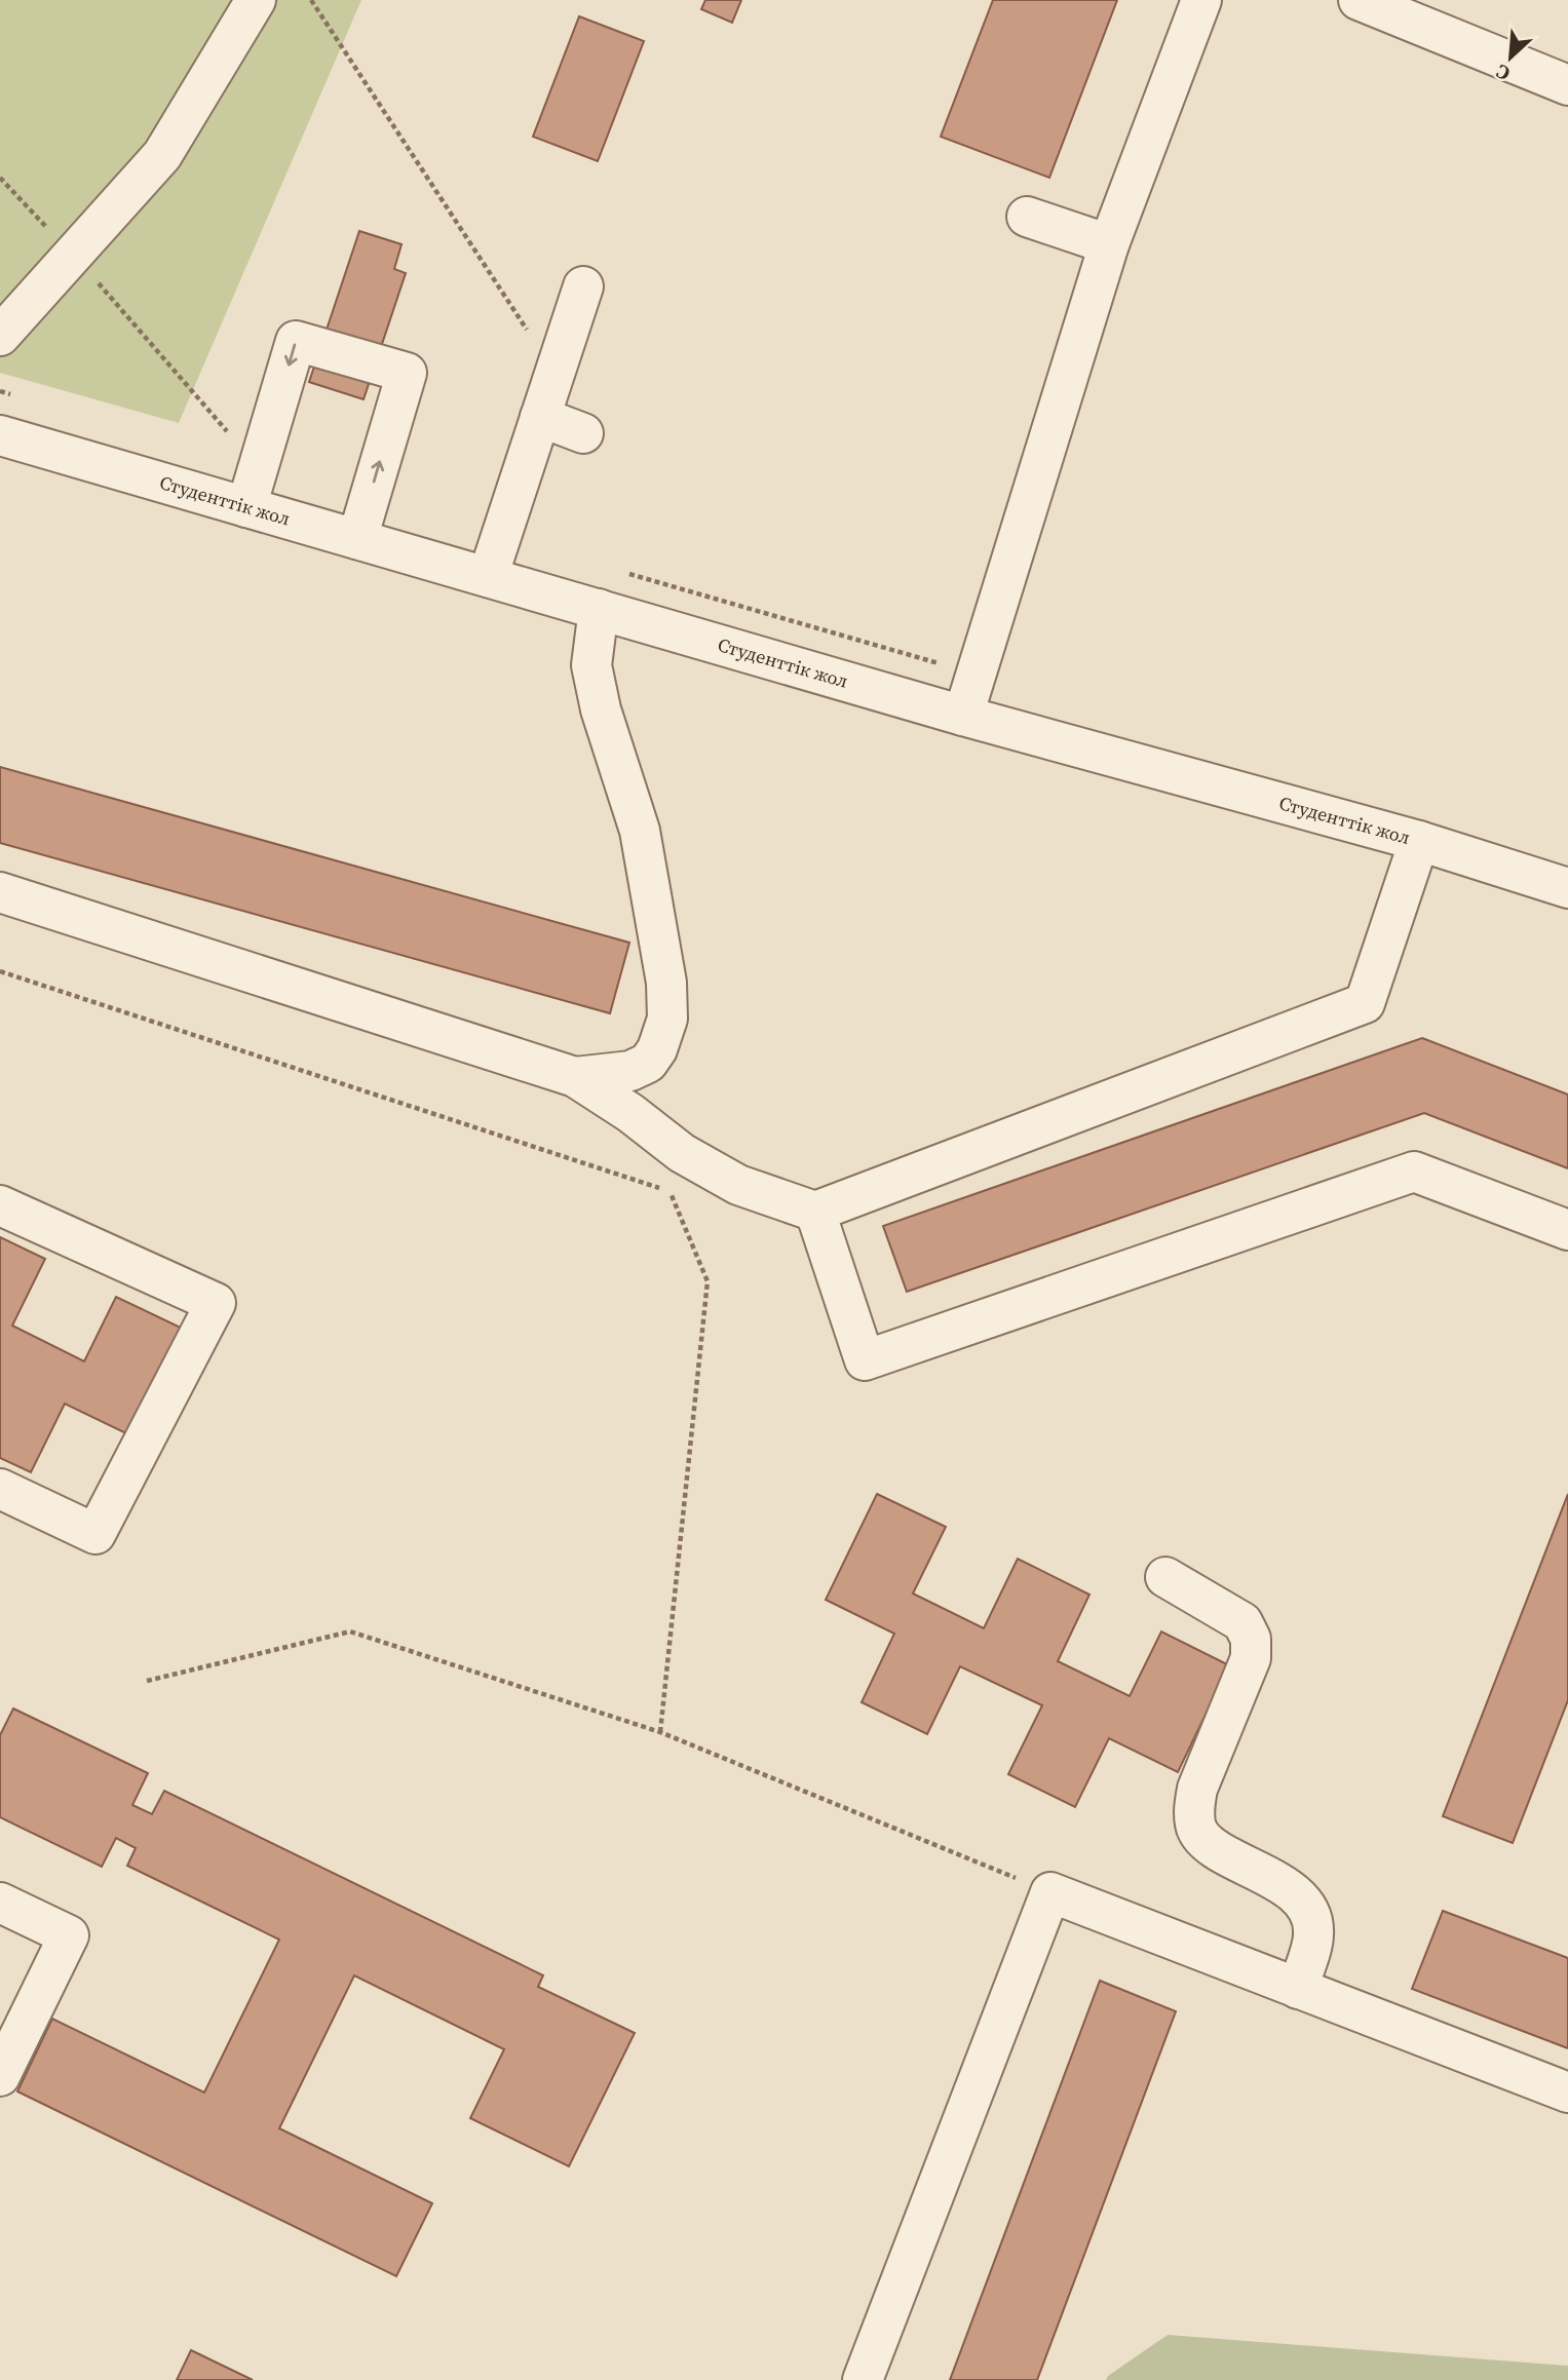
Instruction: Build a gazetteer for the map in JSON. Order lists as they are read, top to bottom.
{
  "streets": {
    "street": ["Студенттік жол"]
  },
  "north": "bottom left"
}
